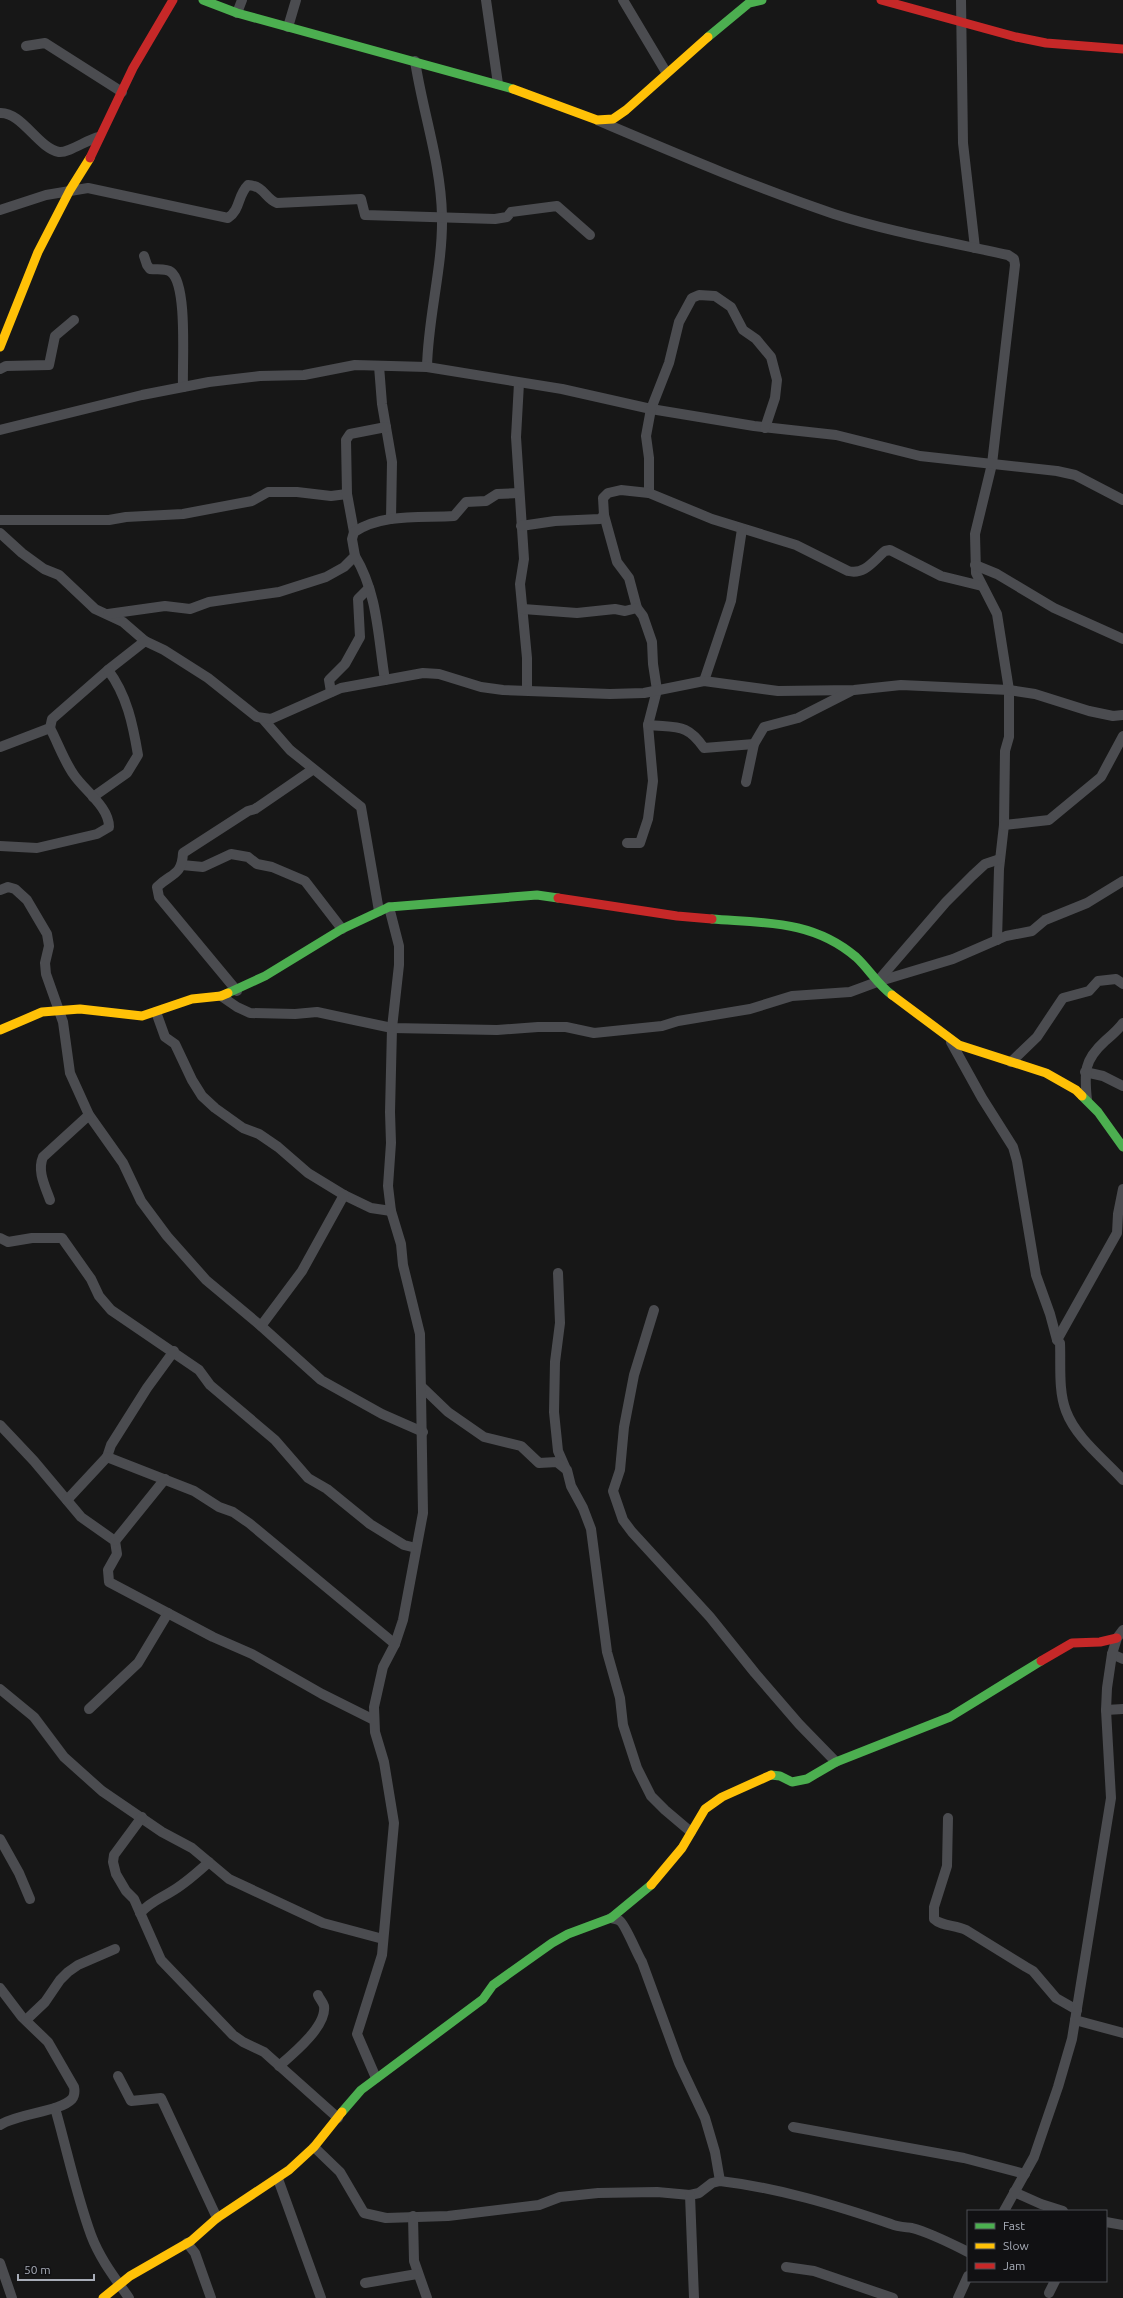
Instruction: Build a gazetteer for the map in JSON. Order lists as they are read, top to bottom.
{
  "legend": ["Fast", "Slow", "Jam"],
  "scale_bar": "50 m"
}
